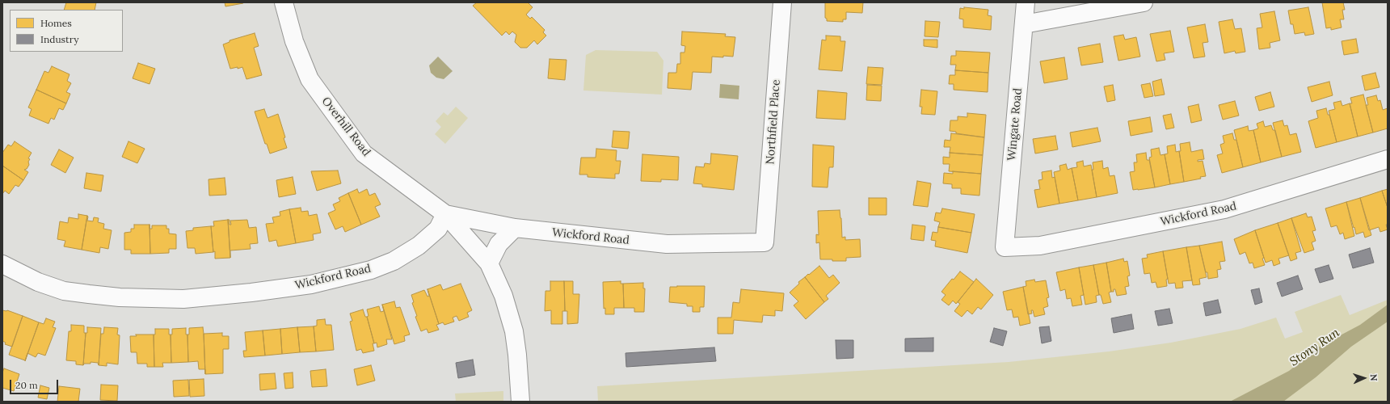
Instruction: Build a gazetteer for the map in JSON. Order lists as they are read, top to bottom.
{
  "streets": {
    "street": [
      "Northfield Place",
      "Wingate Road",
      "Overhill Road",
      "Wickford Road"
    ]
  },
  "crossings": [
    ["Northfield Place", "Wickford Road"],
    ["Wingate Road", "Wickford Road"],
    ["Overhill Road", "Wickford Road"]
  ],
  "water": ["Stony Run"],
  "legend": ["Homes", "Industry"],
  "scale_bar": "20 m",
  "north": "right"
}
